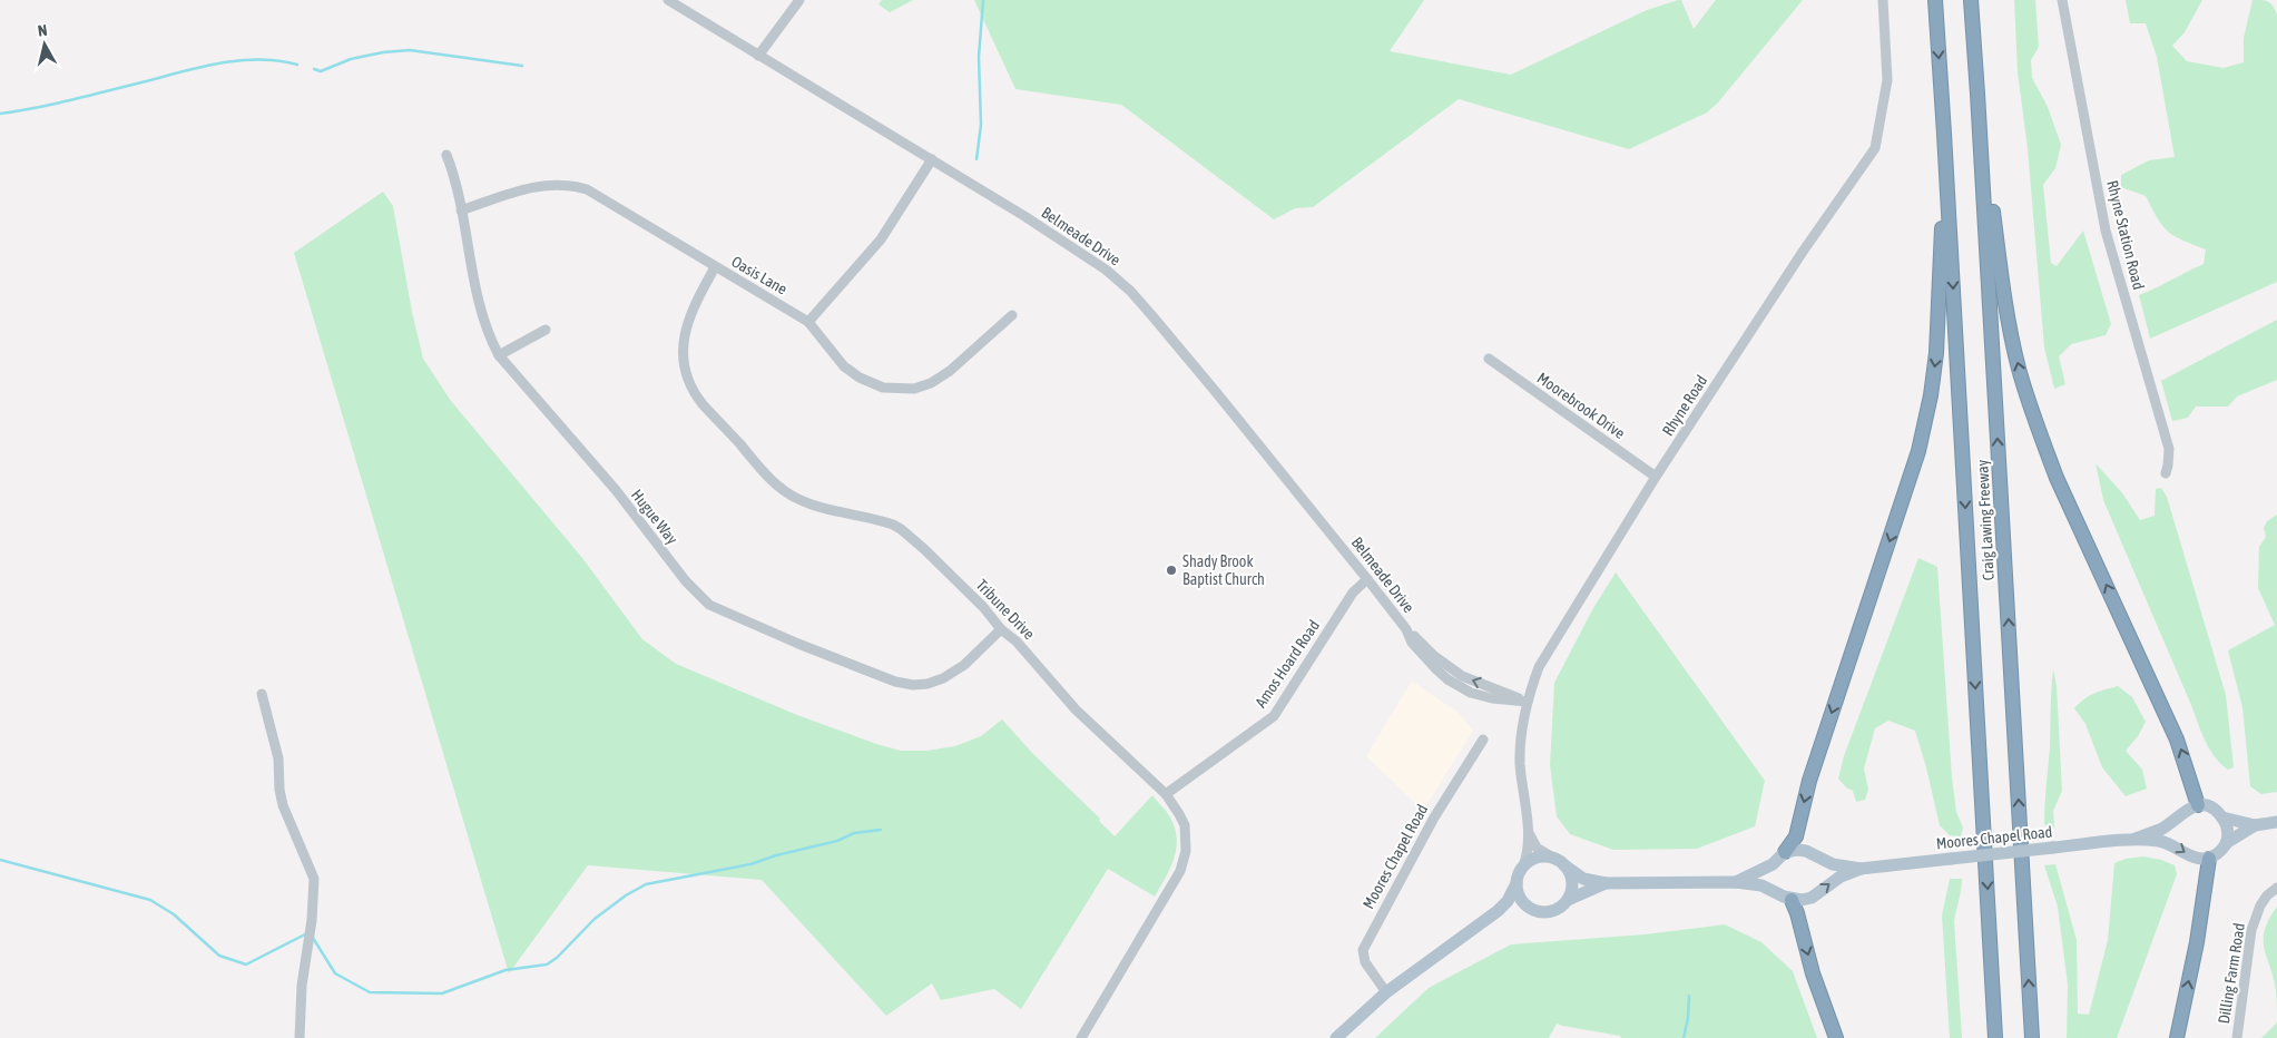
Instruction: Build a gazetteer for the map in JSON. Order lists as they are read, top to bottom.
{
  "streets": {
    "highway": ["Craig Lawing Freeway"],
    "main road": ["Moores Chapel Road"],
    "street": [
      "Rhyne Station Road",
      "Belmeade Drive",
      "Oasis Lane",
      "Moorebrook Drive",
      "Rhyne Road",
      "Hugue Way",
      "Tribune Drive",
      "Amos Hoard Road",
      "Dilling Farm Road"
    ]
  },
  "crossings": [
    ["Belmeade Drive", "Rhyne Road"],
    ["Belmeade Drive", "Amos Hoard Road"],
    ["Oasis Lane", "Hugue Way"],
    ["Oasis Lane", "Tribune Drive"],
    ["Moorebrook Drive", "Rhyne Road"],
    ["Hugue Way", "Tribune Drive"],
    ["Tribune Drive", "Amos Hoard Road"]
  ],
  "places": ["Shady Brook Baptist Church"],
  "north": "top"
}
